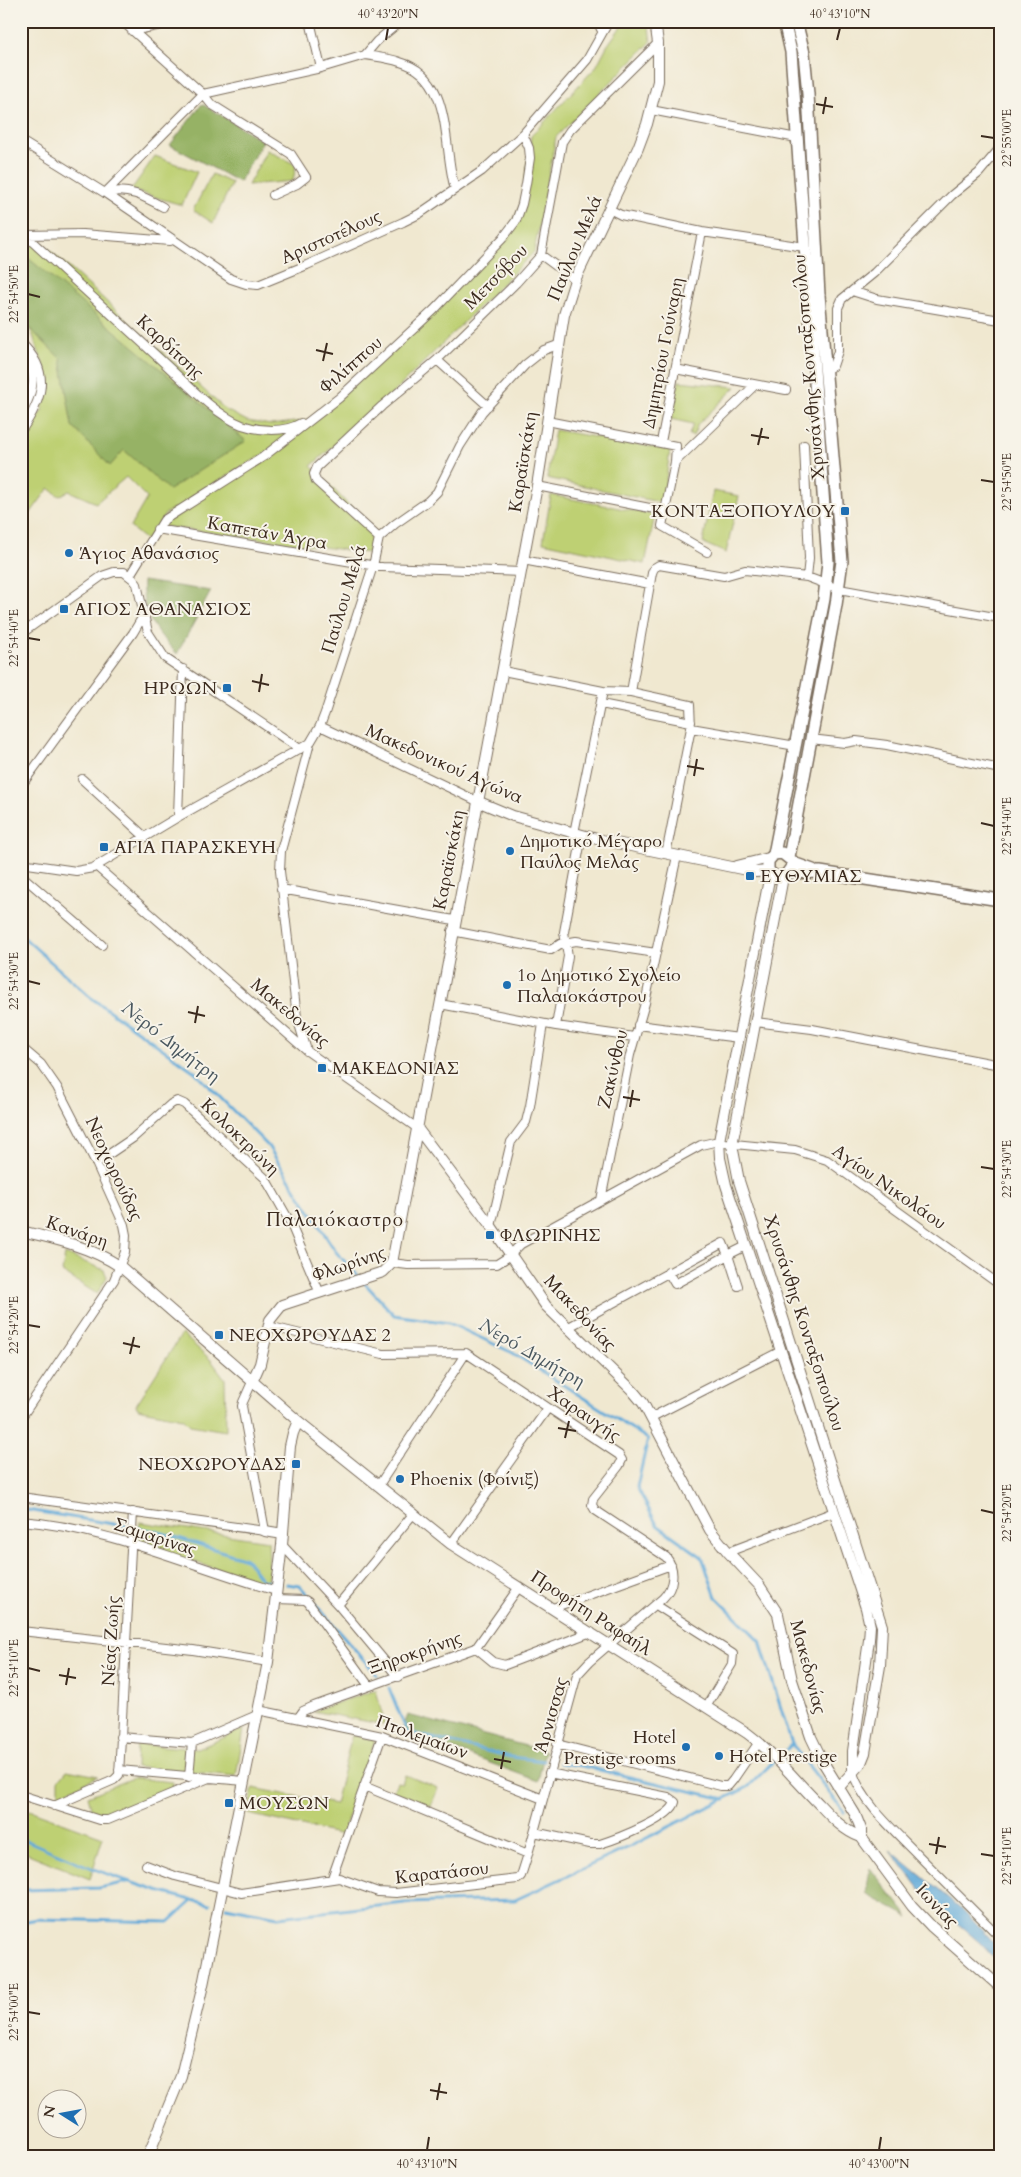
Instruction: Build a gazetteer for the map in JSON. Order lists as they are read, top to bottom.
{
  "streets": {
    "main road": ["Χρυσάνθης Κονταξοπούλου"],
    "street": [
      "Αριστοτέλους",
      "Παύλου Μελά",
      "Μετσόβου",
      "Καρδίτσης",
      "Δημητρίου Γούναρη",
      "Φιλίππου",
      "Καραϊσκάκη",
      "Καπετάν Άγρα",
      "Μακεδονικού Αγώνα",
      "Μακεδονίας",
      "Ζακύνθου",
      "Κολοκτρώνη",
      "Νεοχωρούδας",
      "Αγίου Νικολάου",
      "Κανάρη",
      "Φλωρίνης",
      "Χαραυγής",
      "Σαμαρίνας",
      "Προφήτη Ραφαήλ",
      "Νέας Ζωής",
      "Ξηροκρήνης",
      "Άρνισσας",
      "Πτολεμαίων",
      "Καρατάσου",
      "Ιωνίας"
    ]
  },
  "crossings": [
    ["Αριστοτέλους", "Φιλίππου"],
    ["Παύλου Μελά", "Μετσόβου"],
    ["Παύλου Μελά", "Καραϊσκάκη"],
    ["Παύλου Μελά", "Καπετάν Άγρα"],
    ["Παύλου Μελά", "Μακεδονικού Αγώνα"],
    ["Παύλου Μελά", "Μακεδονίας"],
    ["Καρδίτσης", "Φιλίππου"],
    ["Φιλίππου", "Καπετάν Άγρα"],
    ["Χρυσάνθης Κονταξοπούλου", "Μακεδονικού Αγώνα"],
    ["Χρυσάνθης Κονταξοπούλου", "Μακεδονίας"],
    ["Χρυσάνθης Κονταξοπούλου", "Αγίου Νικολάου"],
    ["Χρυσάνθης Κονταξοπούλου", "Φλωρίνης"],
    ["Καραϊσκάκη", "Καπετάν Άγρα"],
    ["Καραϊσκάκη", "Μακεδονικού Αγώνα"],
    ["Καραϊσκάκη", "Μακεδονίας"],
    ["Καραϊσκάκη", "Φλωρίνης"],
    ["Μακεδονικού Αγώνα", "Ζακύνθου"],
    ["Μακεδονίας", "Φλωρίνης"],
    ["Μακεδονίας", "Προφήτη Ραφαήλ"],
    ["Μακεδονίας", "Ιωνίας"],
    ["Ζακύνθου", "Φλωρίνης"],
    ["Κολοκτρώνη", "Νεοχωρούδας"],
    ["Κολοκτρώνη", "Φλωρίνης"],
    ["Νεοχωρούδας", "Κανάρη"],
    ["Αγίου Νικολάου", "Φλωρίνης"],
    ["Χαραυγής", "Άρνισσας"],
    ["Σαμαρίνας", "Νέας Ζωής"],
    ["Σαμαρίνας", "Ξηροκρήνης"],
    ["Προφήτη Ραφαήλ", "Ξηροκρήνης"],
    ["Προφήτη Ραφαήλ", "Άρνισσας"],
    ["Προφήτη Ραφαήλ", "Ιωνίας"],
    ["Ξηροκρήνης", "Πτολεμαίων"],
    ["Άρνισσας", "Πτολεμαίων"],
    ["Άρνισσας", "Καρατάσου"]
  ],
  "districts": ["Παλαιόκαστρο"],
  "water": ["Νερό Δημήτρη"],
  "places": {
    "transit": [
      "ΚΟΝΤΑΞΟΠΟΥΛΟΥ",
      "ΑΓΙΟΣ ΑΘΑΝΑΣΙΟΣ",
      "ΗΡΩΩΝ",
      "ΑΓΙΑ ΠΑΡΑΣΚΕΥΗ",
      "ΕΥΘΥΜΙΑΣ",
      "ΜΑΚΕΔΟΝΙΑΣ",
      "ΦΛΩΡΙΝΗΣ",
      "ΝΕΟΧΩΡΟΥΔΑΣ 2",
      "ΝΕΟΧΩΡΟΥΔΑΣ",
      "ΜΟΥΣΩΝ"
    ],
    "other": [
      "Άγιος Αθανάσιος",
      "Δημοτικό Μέγαρο Παύλος Μελάς",
      "1ο Δημοτικό Σχολείο Παλαιοκάστρου",
      "Phoenix (Φοίνιξ)",
      "Hotel Prestige rooms",
      "Hotel Prestige"
    ]
  },
  "north": "left",
  "coordinates": [
    "40°43'20\"N",
    "40°43'10\"N",
    "22°55'00\"E",
    "22°54'50\"E",
    "22°54'40\"E",
    "22°54'30\"E",
    "22°54'20\"E",
    "22°54'10\"E",
    "22°54'00\"E",
    "40°43'00\"N"
  ]
}
